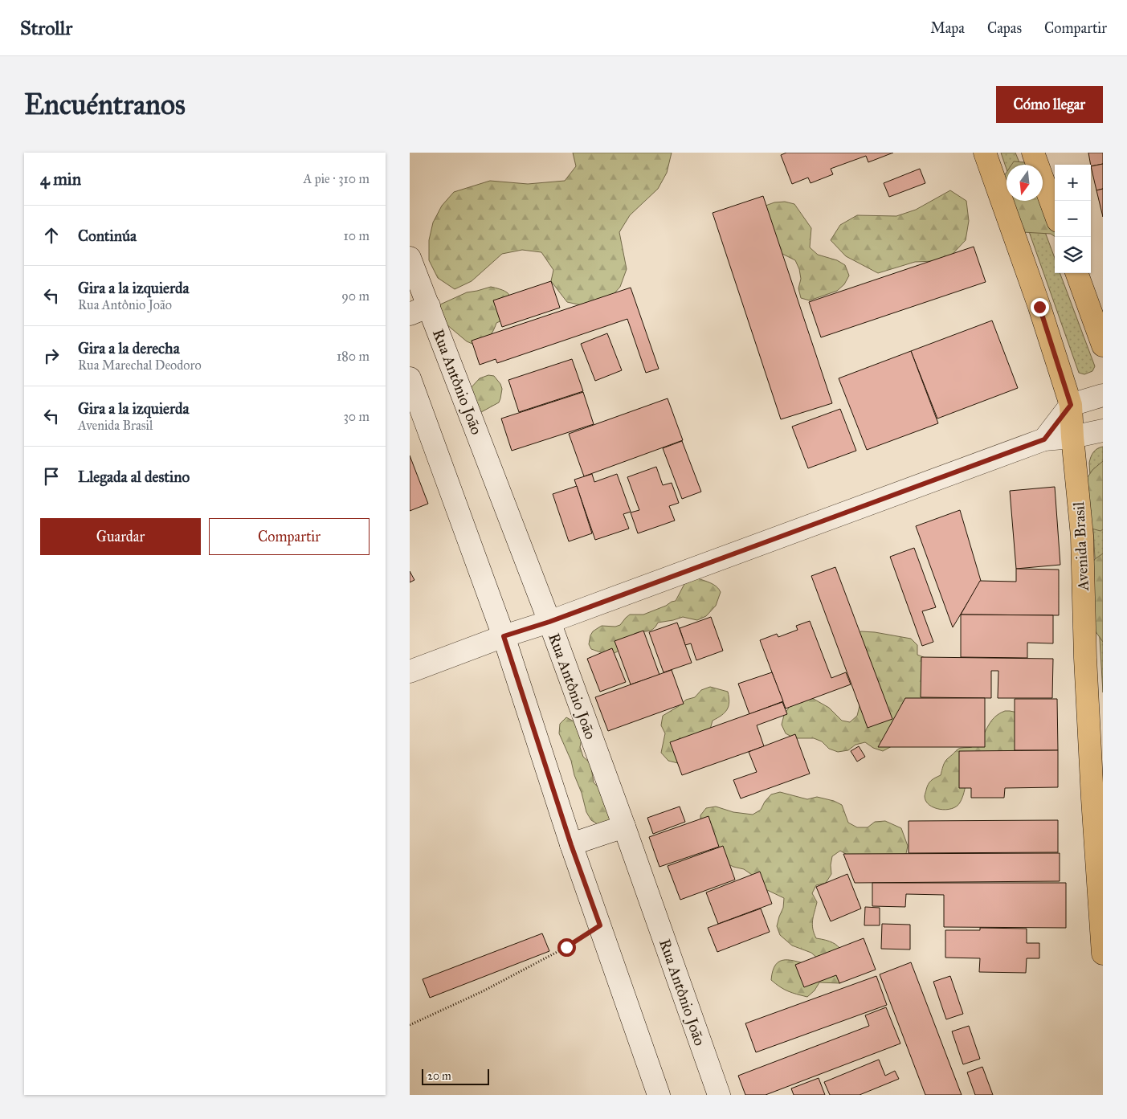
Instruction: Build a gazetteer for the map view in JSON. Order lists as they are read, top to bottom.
{
  "streets": {
    "main road": ["Rua Antônio João", "Avenida Brasil"]
  },
  "scale_bar": "20 m",
  "north": "bottom",
  "page": {
    "header": "Strollr",
    "nav": ["Mapa", "Capas", "Compartir"],
    "buttons": [
      "Cómo llegar",
      ["Guardar", "Compartir"]
    ],
    "title": "Encuéntranos",
    "heading": ["4 min", "A pie · 310 m"],
    "map_buttons": ["+", "−"],
    "list": [
      ["Continúa", "10 m"],
      ["Gira a la izquierda", "Rua Antônio João", "90 m"],
      ["Gira a la derecha", "Rua Marechal Deodoro", "180 m"],
      ["Gira a la izquierda", "Avenida Brasil", "30 m"],
      "Llegada al destino"
    ],
    "scale": "20 m"
  }
}
